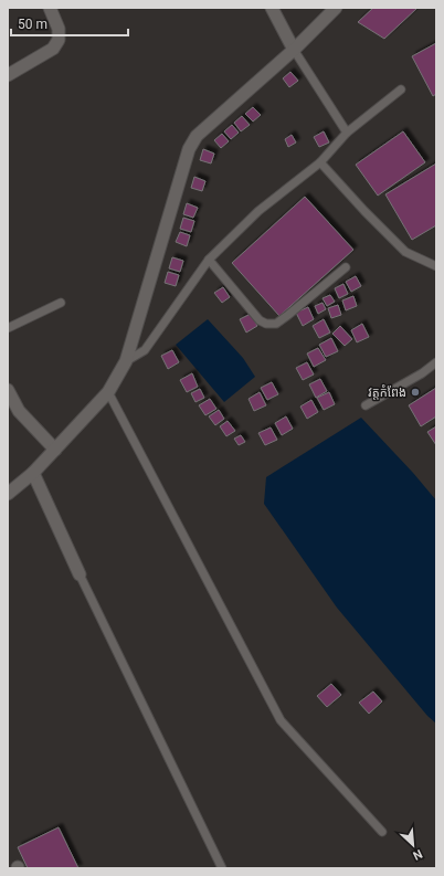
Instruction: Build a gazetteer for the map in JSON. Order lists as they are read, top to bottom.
{
  "places": ["វត្តកំពែង"],
  "scale_bar": "50 m",
  "north": "bottom right"
}
